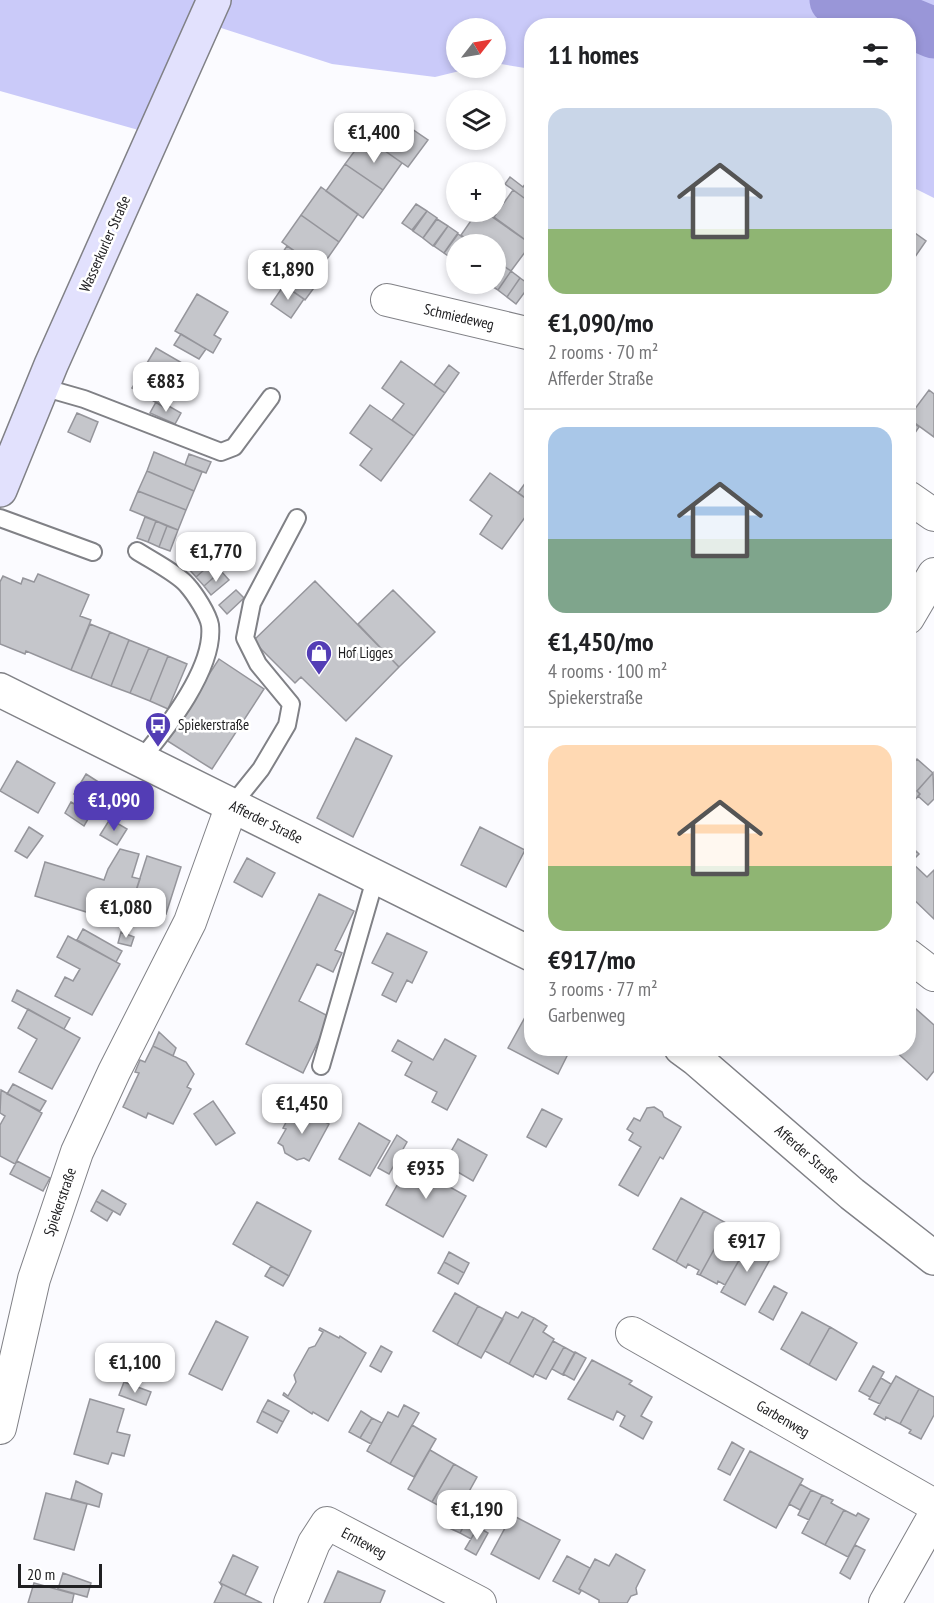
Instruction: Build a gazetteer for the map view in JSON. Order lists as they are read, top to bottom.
{
  "streets": {
    "main road": ["Wasserkurler Straße"],
    "street": [
      "Schmiedeweg",
      "Afferder Straße",
      "Spiekerstraße",
      "Garbenweg",
      "Ernteweg"
    ]
  },
  "crossings": [
    ["Afferder Straße", "Spiekerstraße"]
  ],
  "places": {
    "shop": ["Hof Ligges"],
    "bus stop": ["Spiekerstraße"]
  },
  "scale_bar": "20 m",
  "north": "top right",
  "page": {
    "map_buttons": ["+", "−"],
    "heading": "11 homes",
    "list": [
      {
        "name": "€1,090/mo",
        "note": "2 rooms · 70 m² · Afferder Straße"
      },
      {
        "name": "€1,450/mo",
        "note": "4 rooms · 100 m² · Spiekerstraße"
      },
      {
        "name": "€917/mo",
        "note": "3 rooms · 77 m² · Garbenweg"
      }
    ],
    "price": [
      "€1,400",
      "€1,890",
      "€883",
      "€1,770",
      "€1,090",
      "€1,080",
      "€1,450",
      "€935",
      "€917",
      "€1,100",
      "€1,190"
    ],
    "scale": "20 m"
  }
}
